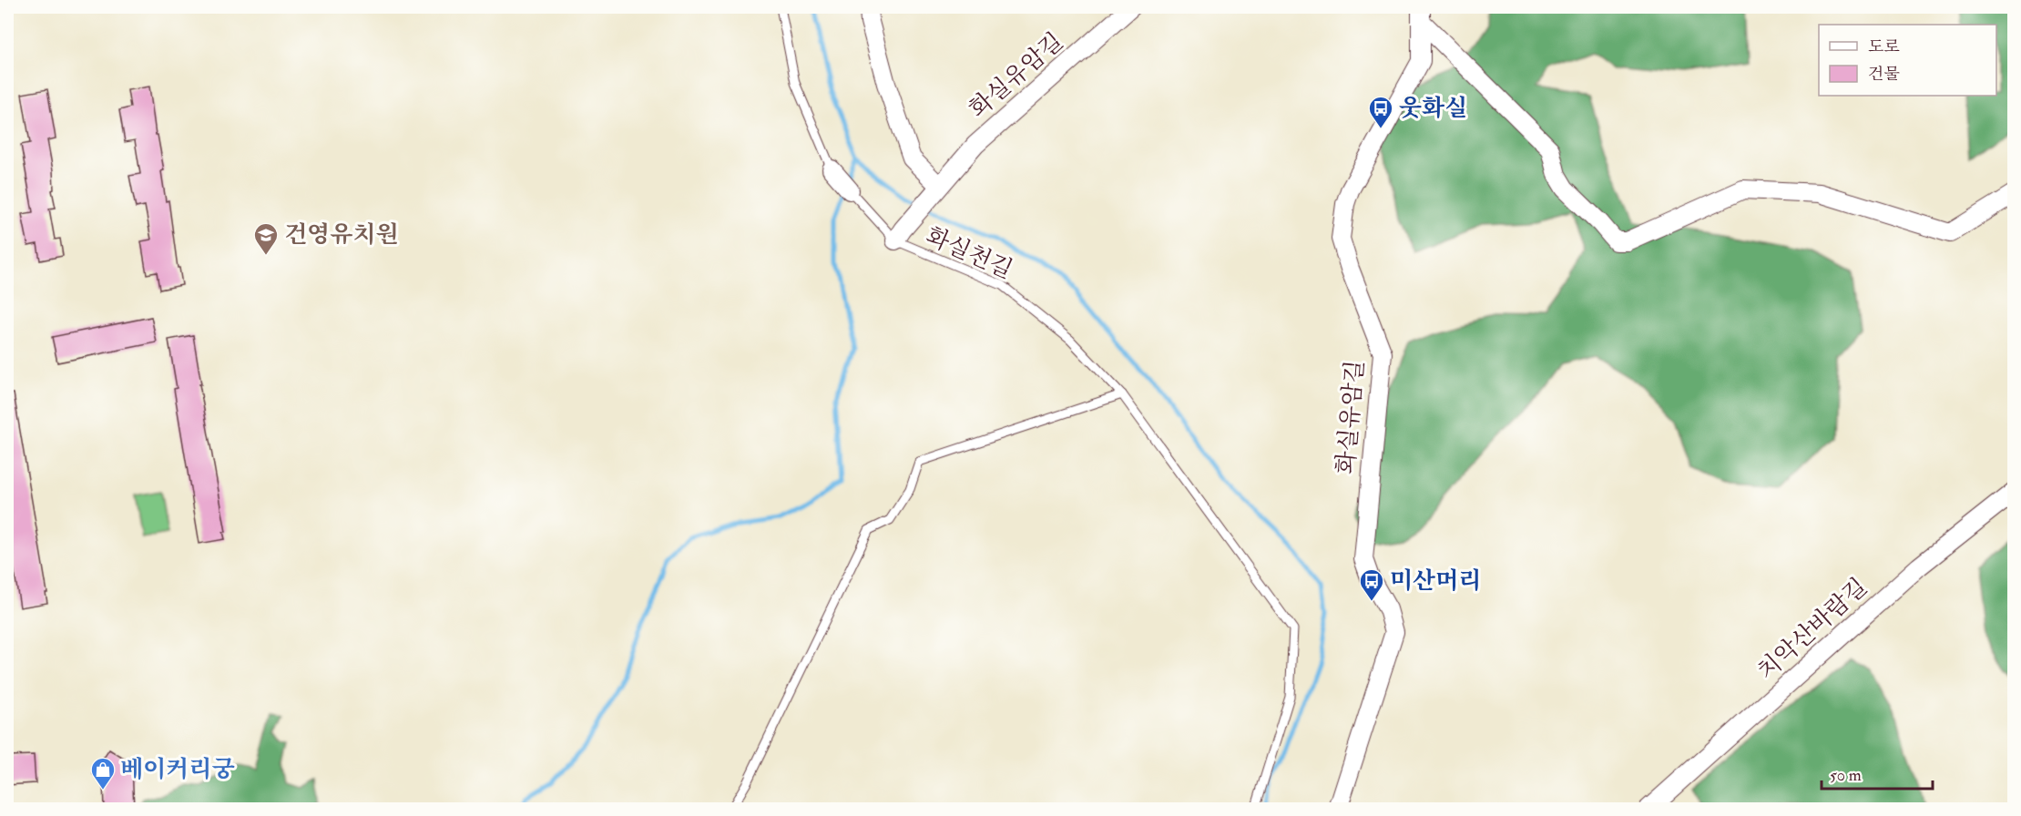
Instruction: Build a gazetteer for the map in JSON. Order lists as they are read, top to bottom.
{
  "streets": {
    "street": ["화실유암길", "치악산바람길"],
    "lane": ["화실천길"]
  },
  "crossings": [
    ["화실유암길", "화실천길"]
  ],
  "places": {
    "bus stop": ["웃화실", "미산머리"],
    "school or university": ["건영유치원"],
    "shop": ["베이커리궁"]
  },
  "legend": ["도로", "건물"],
  "scale_bar": "50 m"
}
